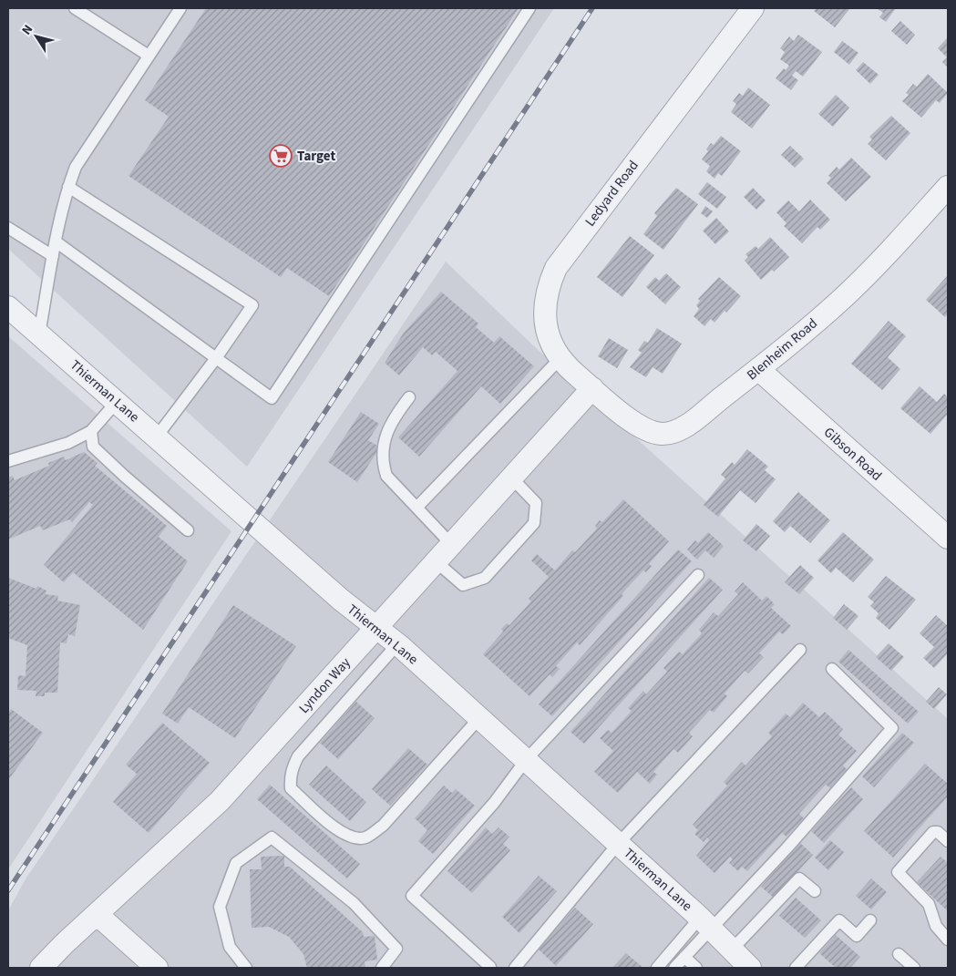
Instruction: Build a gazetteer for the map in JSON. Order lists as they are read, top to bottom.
{
  "streets": {
    "street": [
      "Ledyard Road",
      "Blenheim Road",
      "Thierman Lane",
      "Gibson Road",
      "Lyndon Way"
    ]
  },
  "crossings": [
    ["Ledyard Road", "Blenheim Road"],
    ["Ledyard Road", "Lyndon Way"],
    ["Blenheim Road", "Gibson Road"],
    ["Blenheim Road", "Lyndon Way"],
    ["Thierman Lane", "Lyndon Way"]
  ],
  "places": {
    "supermarket": ["Target"]
  },
  "north": "top left"
}
